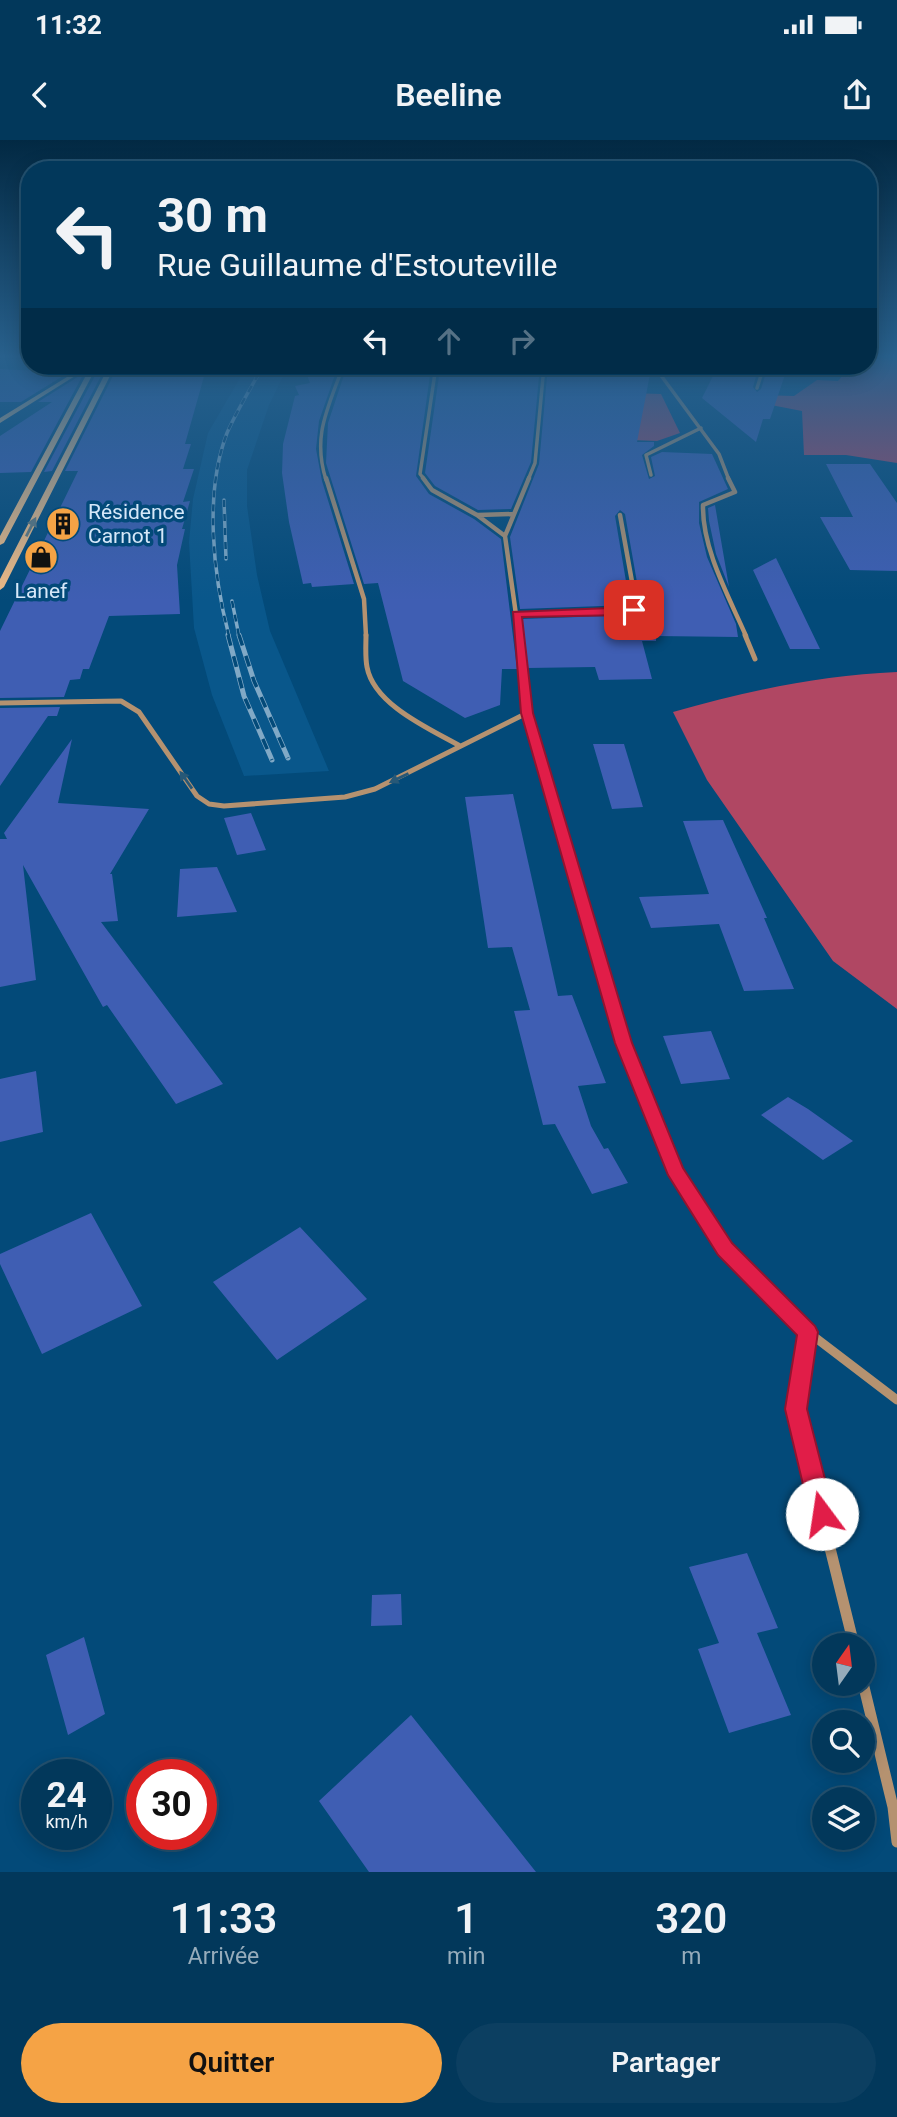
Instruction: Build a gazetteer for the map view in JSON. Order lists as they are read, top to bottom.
{
  "places": {
    "building": ["Résidence Carnot 1"],
    "shop": ["Lanef"]
  },
  "north": "top",
  "page": {
    "status": "11:32",
    "header": "Beeline",
    "turn": ["30 m", "Rue Guillaume d'Estouteville"],
    "speed": "24 km/h",
    "limit": "30",
    "eta": [
      "11:33",
      "Arrivée",
      "1",
      "min",
      "320",
      "m"
    ],
    "buttons": ["Quitter", "Partager"]
  }
}
